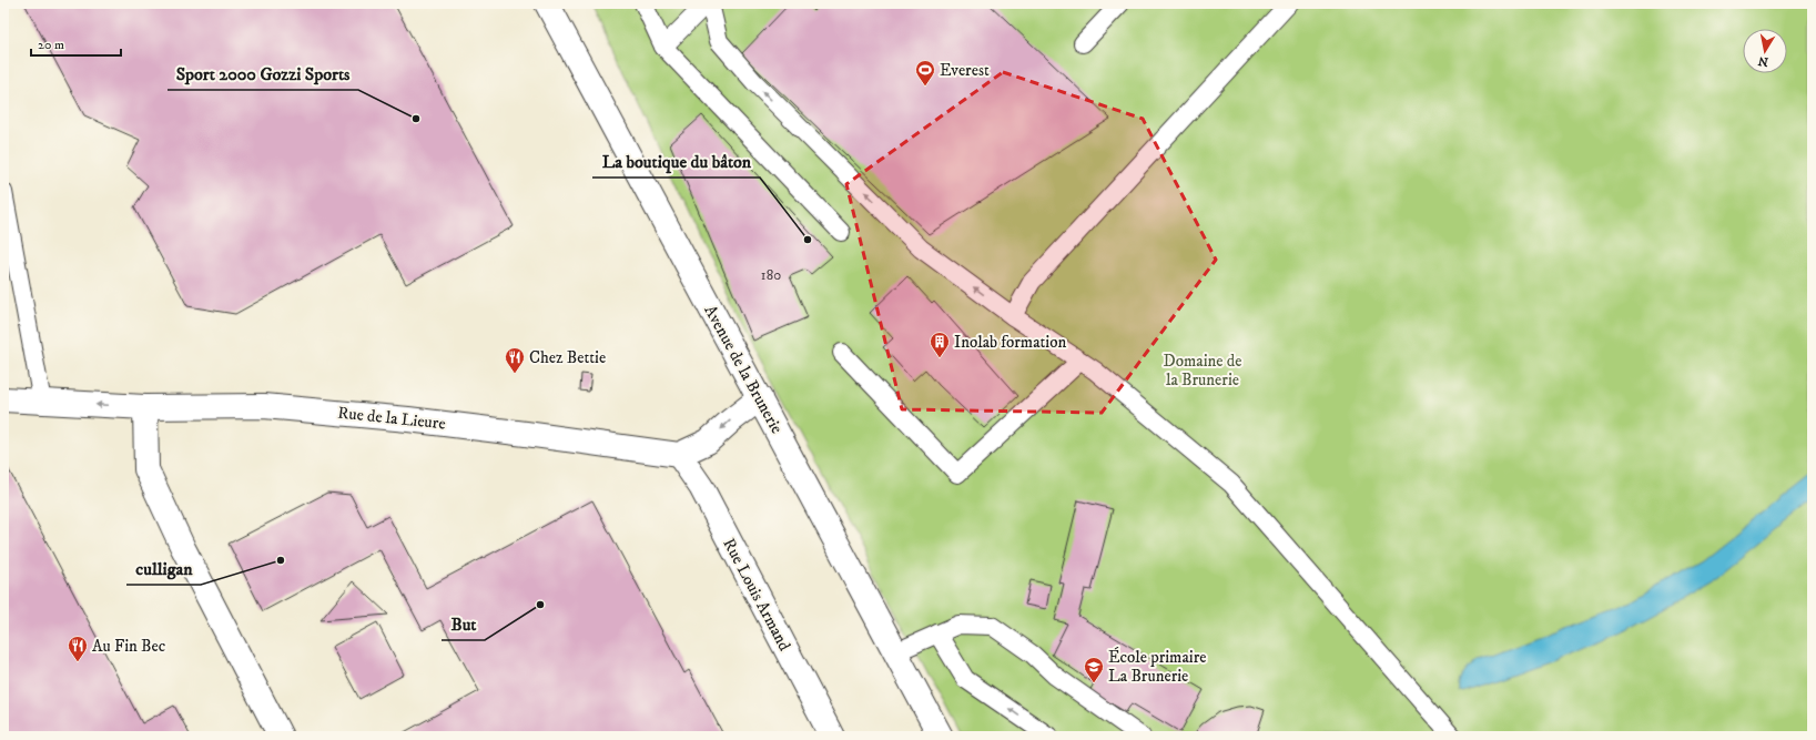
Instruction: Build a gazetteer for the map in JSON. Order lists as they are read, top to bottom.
{
  "streets": {
    "street": ["Avenue de la Brunerie", "Rue de la Lieure", "Rue Louis Armand"]
  },
  "crossings": [
    ["Rue de la Lieure", "Rue Louis Armand"]
  ],
  "parks": ["Domaine de la Brunerie"],
  "places": {
    "sports": ["Everest"],
    "other": [
      "Sport 2000 Gozzi Sports",
      "La boutique du bâton",
      "culligan",
      "But"
    ],
    "building": ["Inolab formation"],
    "restaurant": ["Chez Bettie", "Au Fin Bec"],
    "school or university": ["École primaire La Brunerie"]
  },
  "house_numbers": ["180"],
  "scale_bar": "20 m",
  "north": "bottom"
}
